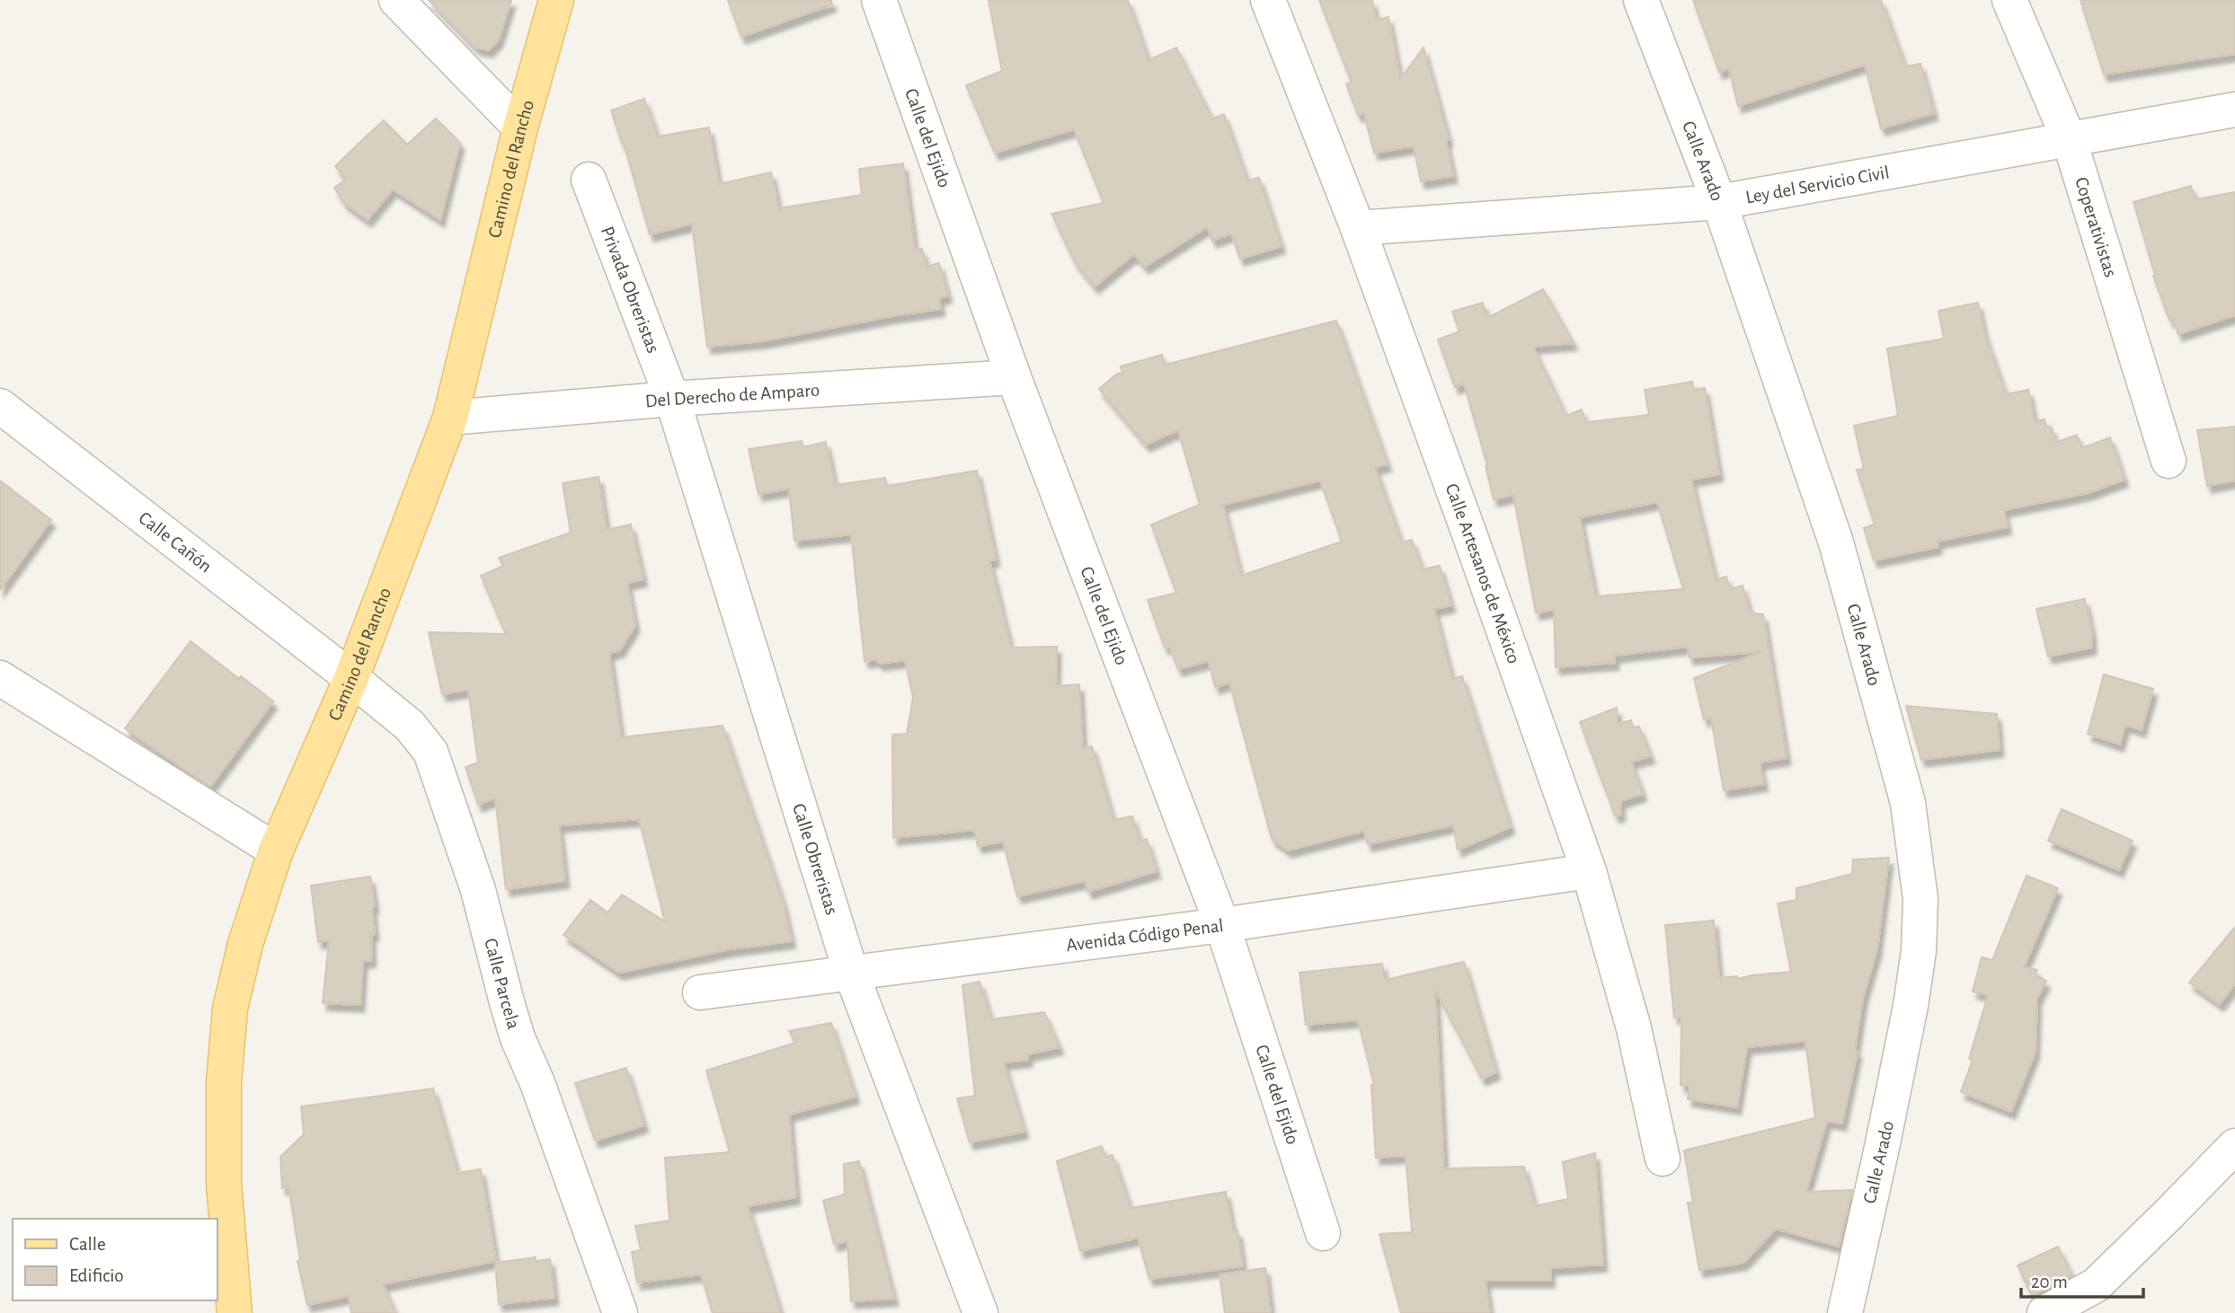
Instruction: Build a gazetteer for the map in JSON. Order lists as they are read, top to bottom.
{
  "streets": {
    "main road": ["Camino del Rancho"],
    "street": [
      "Calle del Ejido",
      "Calle Arado",
      "Ley del Servicio Civil",
      "Coperativistas",
      "Privada Obreristas",
      "Del Derecho de Amparo",
      "Calle Cañón",
      "Calle Artesanos de México",
      "Calle Obreristas",
      "Avenida Código Penal",
      "Calle Parcela"
    ]
  },
  "crossings": [
    ["Calle del Ejido", "Del Derecho de Amparo"],
    ["Calle del Ejido", "Avenida Código Penal"],
    ["Calle Arado", "Ley del Servicio Civil"],
    ["Camino del Rancho", "Del Derecho de Amparo"],
    ["Camino del Rancho", "Calle Cañón"],
    ["Camino del Rancho", "Calle Parcela"],
    ["Ley del Servicio Civil", "Coperativistas"],
    ["Ley del Servicio Civil", "Calle Artesanos de México"],
    ["Privada Obreristas", "Del Derecho de Amparo"],
    ["Privada Obreristas", "Calle Obreristas"],
    ["Del Derecho de Amparo", "Calle Obreristas"],
    ["Calle Cañón", "Calle Parcela"],
    ["Calle Artesanos de México", "Avenida Código Penal"],
    ["Calle Obreristas", "Avenida Código Penal"]
  ],
  "legend": ["Calle", "Edificio"],
  "scale_bar": "20 m"
}
